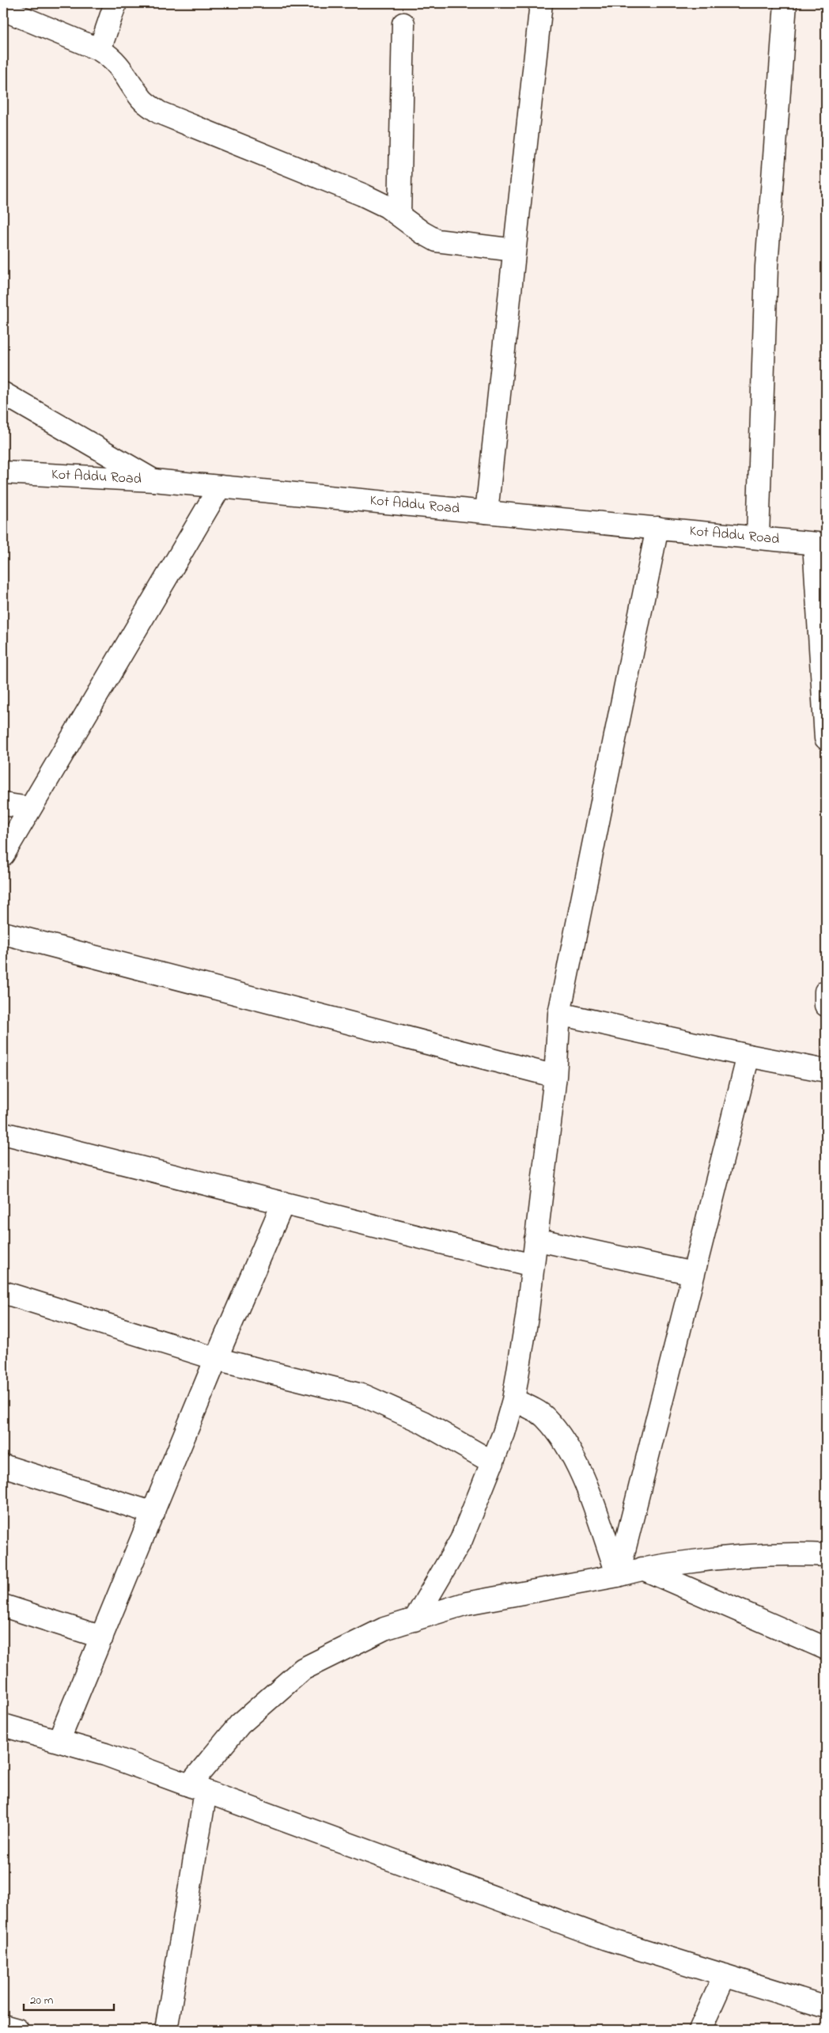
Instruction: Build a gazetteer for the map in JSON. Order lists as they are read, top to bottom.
{
  "streets": {
    "street": ["Kot Addu Road"]
  },
  "scale_bar": "20 m"
}
